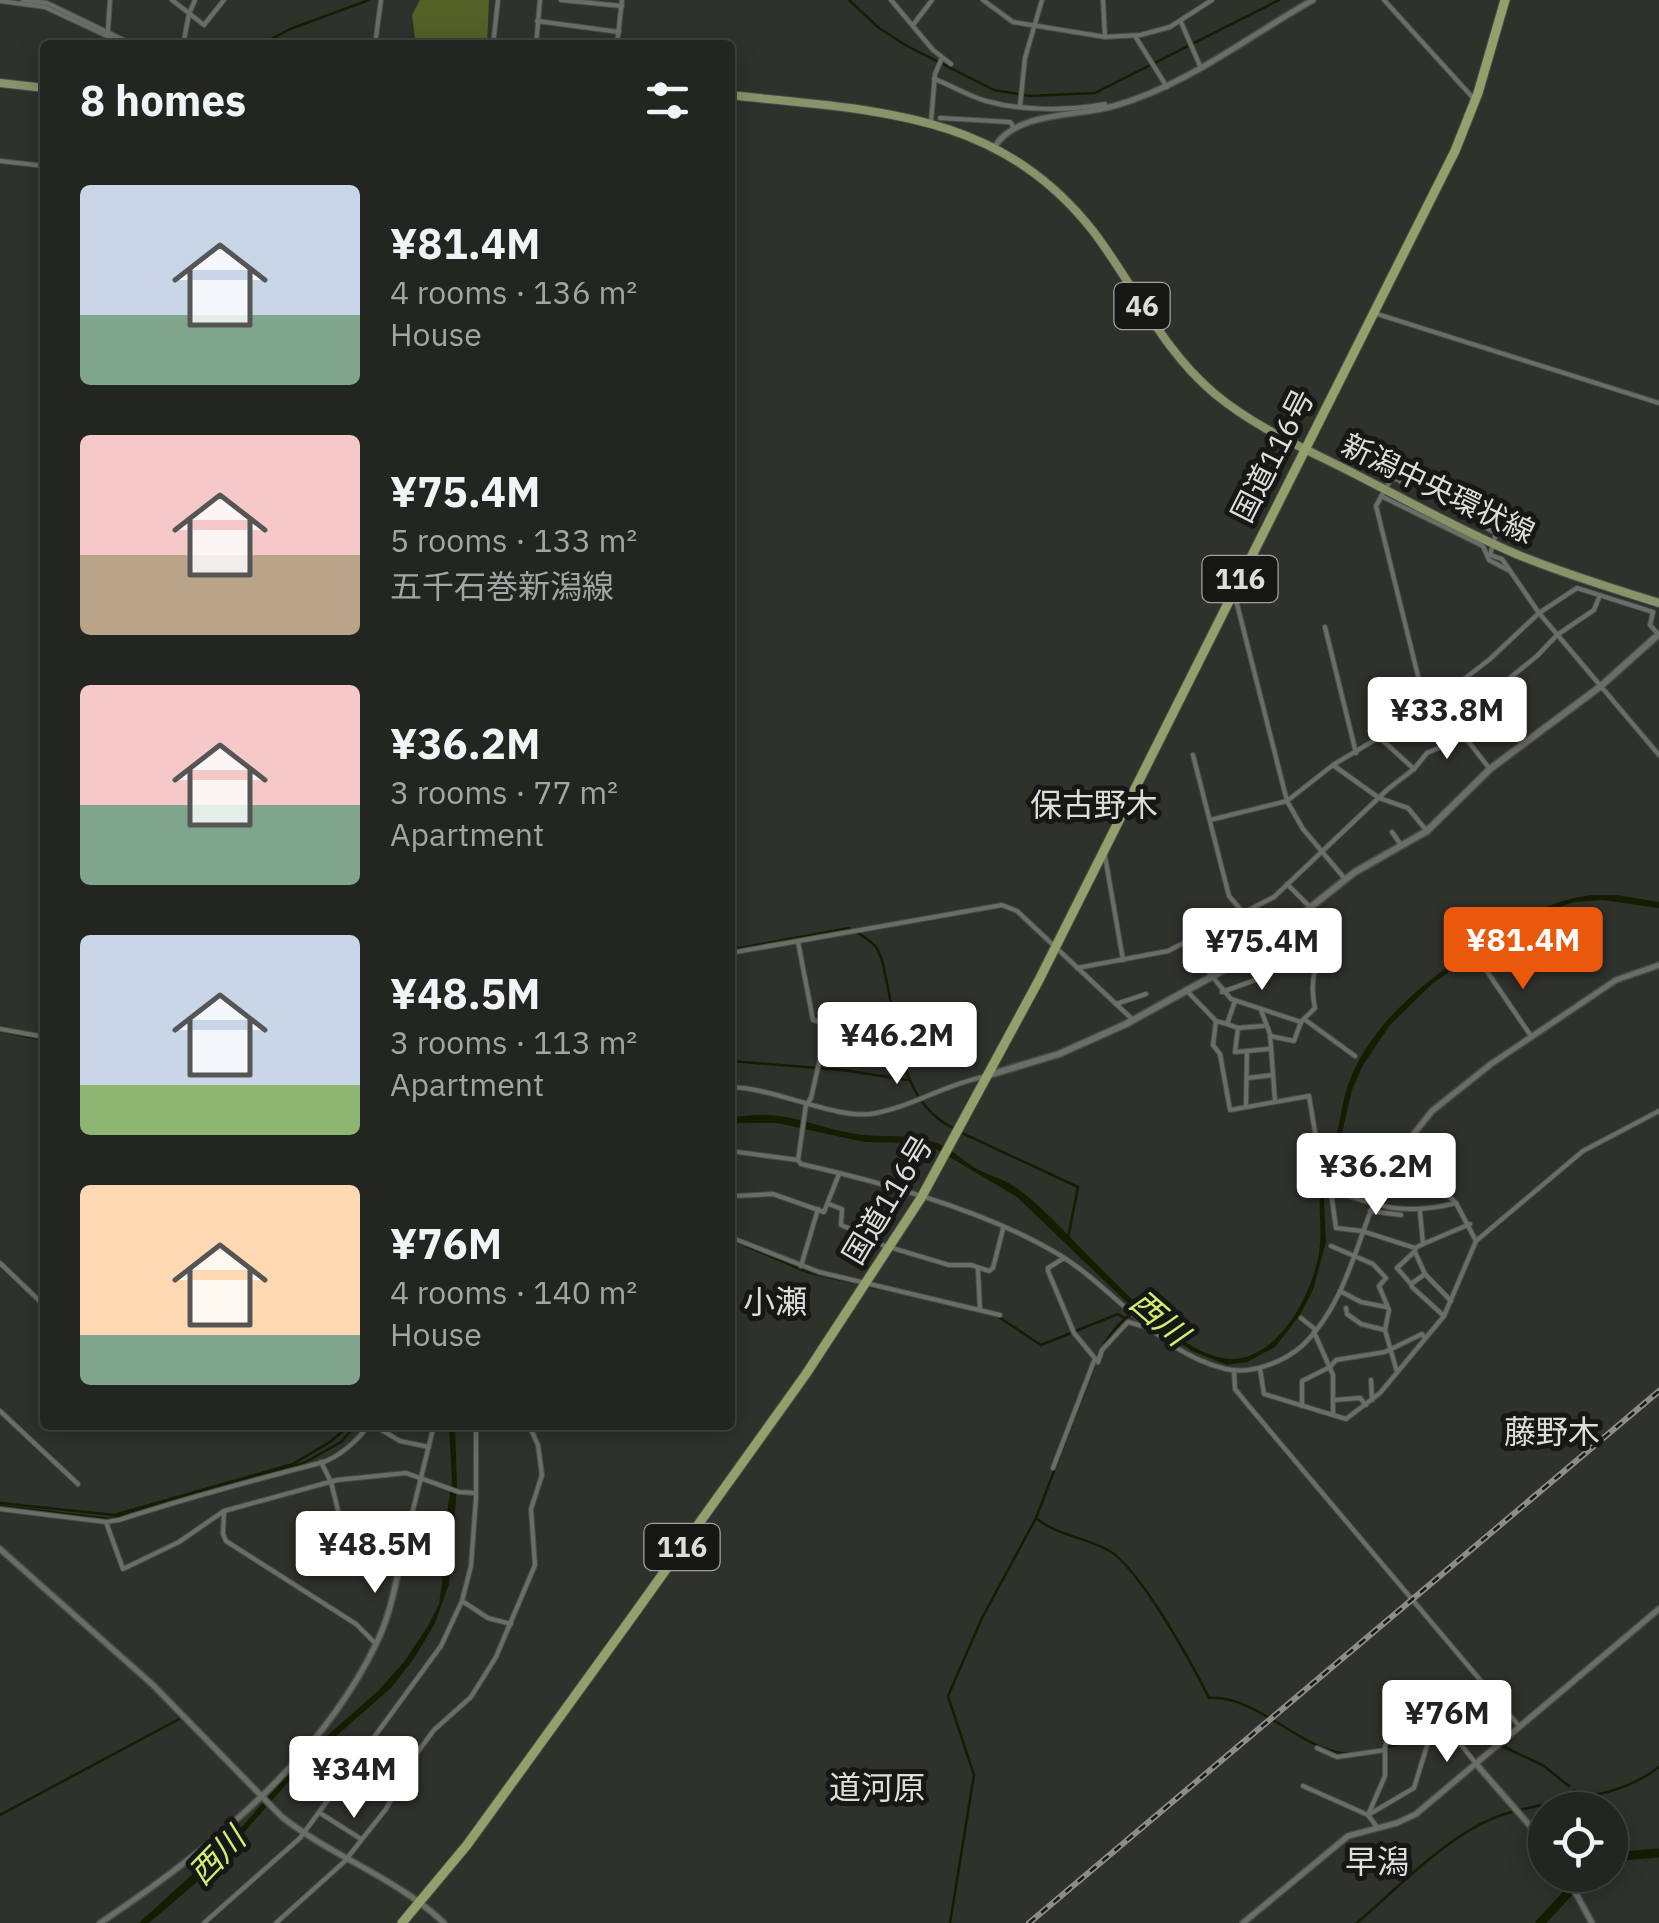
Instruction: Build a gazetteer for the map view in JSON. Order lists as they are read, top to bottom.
{
  "streets": {
    "highway": ["国道116号", "116"],
    "main road": ["46", "新潟中央環状線"]
  },
  "crossings": [
    ["国道116号", "新潟中央環状線"]
  ],
  "districts": [
    "保古野木",
    "小瀬",
    "藤野木",
    "道河原",
    "早潟"
  ],
  "water": ["西川"],
  "page": {
    "heading": "8 homes",
    "list": [
      {
        "name": "¥81.4M",
        "note": "4 rooms · 136 m² · House"
      },
      {
        "name": "¥75.4M",
        "note": "5 rooms · 133 m² · 五千石巻新潟線"
      },
      {
        "name": "¥36.2M",
        "note": "3 rooms · 77 m² · Apartment"
      },
      {
        "name": "¥48.5M",
        "note": "3 rooms · 113 m² · Apartment"
      },
      {
        "name": "¥76M",
        "note": "4 rooms · 140 m² · House"
      }
    ],
    "price": [
      "¥33.8M",
      "¥81.4M",
      "¥75.4M",
      "¥46.2M",
      "¥36.2M",
      "¥48.5M",
      "¥76M",
      "¥34M"
    ]
  }
}
